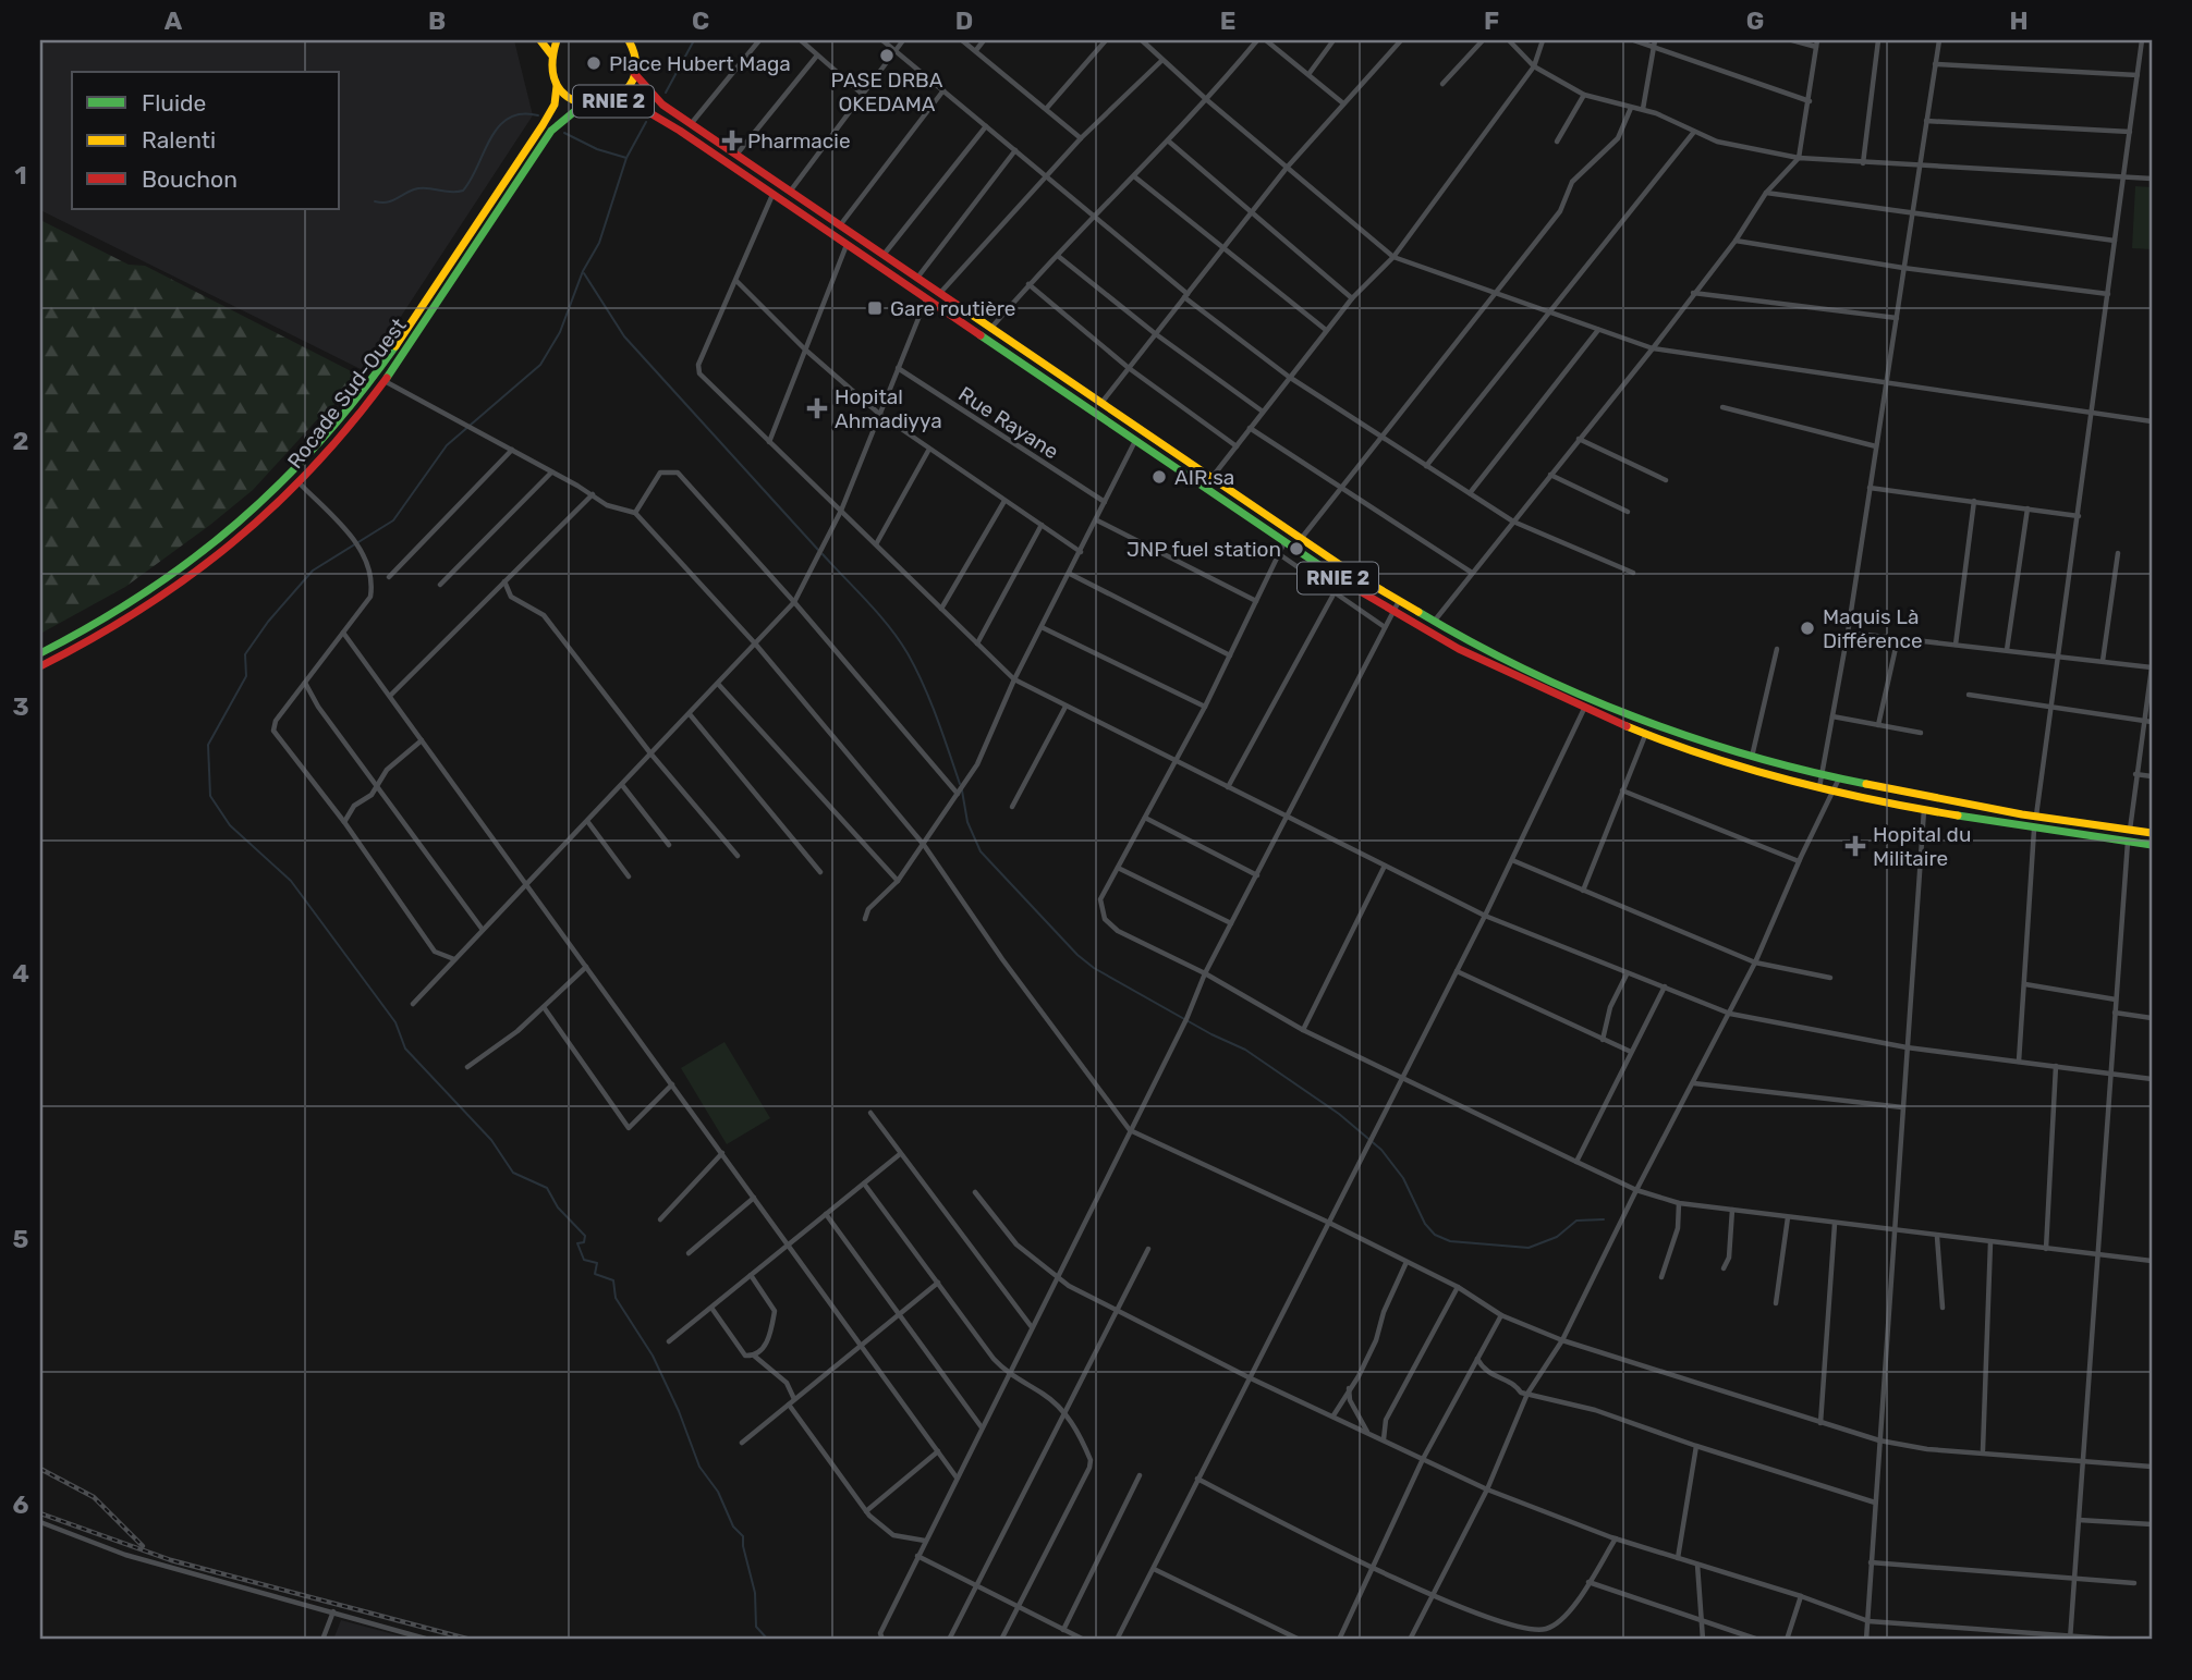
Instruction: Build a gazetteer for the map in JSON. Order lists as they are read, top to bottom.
{
  "streets": {
    "main road": ["RNIE 2", "Rocade Sud-Ouest"],
    "street": ["Rue Rayane"]
  },
  "crossings": [
    ["RNIE 2", "Rocade Sud-Ouest"]
  ],
  "places": {
    "other": [
      "PASE DRBA OKEDAMA",
      "Place Hubert Maga",
      "AIR.sa",
      "JNP fuel station",
      "Maquis Là Différence"
    ],
    "health": ["Pharmacie", "Hopital Ahmadiyya", "Hopital du Militaire"],
    "transit": ["Gare routière"]
  },
  "legend": ["Fluide", "Ralenti", "Bouchon"],
  "grid": {
    "columns": [
      "A",
      "B",
      "C",
      "D",
      "E",
      "F",
      "G",
      "H"
    ],
    "rows": [
      "1",
      "2",
      "3",
      "4",
      "5",
      "6"
    ]
  }
}
